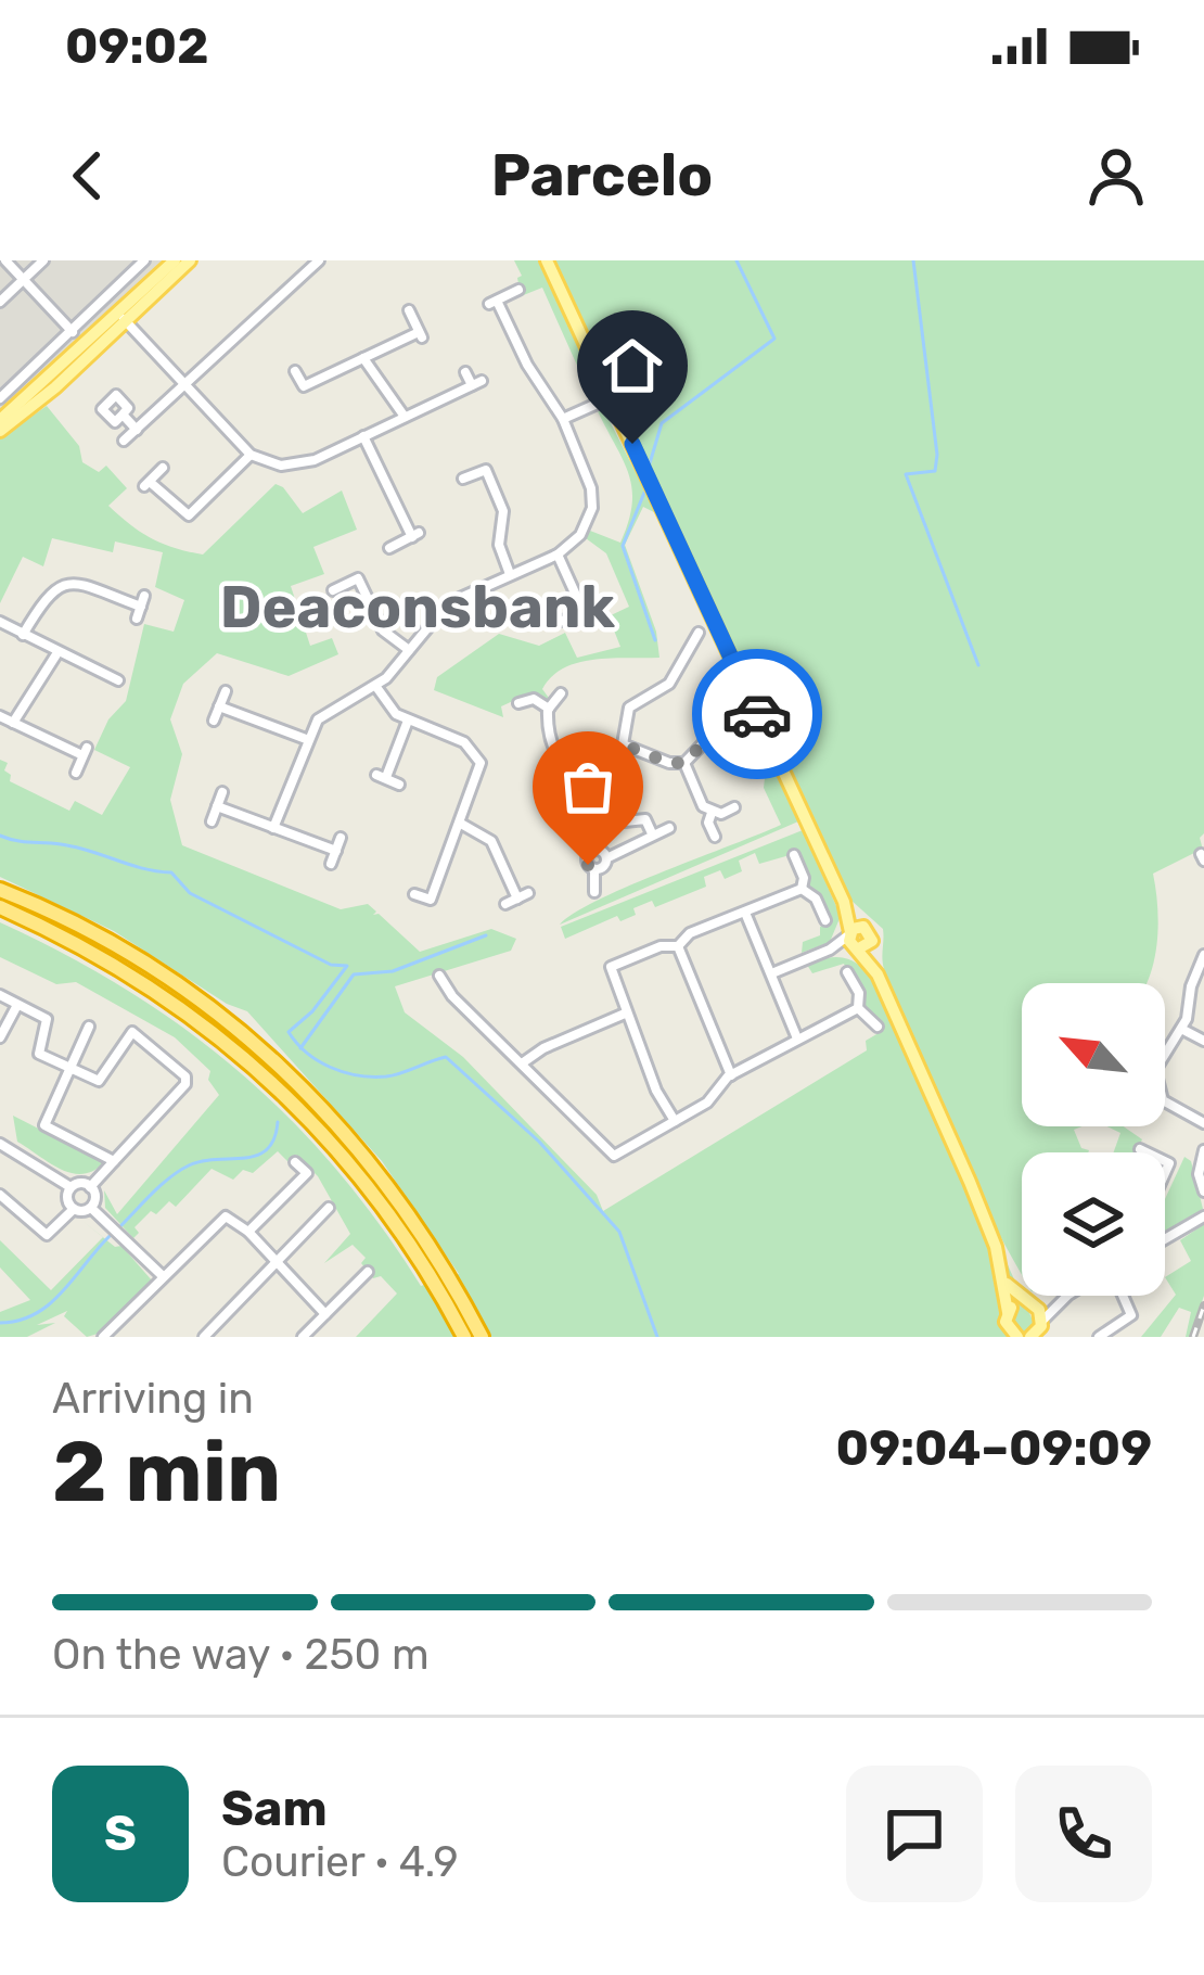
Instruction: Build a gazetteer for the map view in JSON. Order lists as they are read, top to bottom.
{
  "districts": ["Deaconsbank"],
  "north": "top left",
  "page": {
    "status": "09:02",
    "header": "Parcelo",
    "heading": ["2 min", "Arriving in", "09:04–09:09"],
    "panel": ["Sam", "Courier · 4.9"],
    "bar": "On the way · 250 m",
    "round": "S"
  }
}
